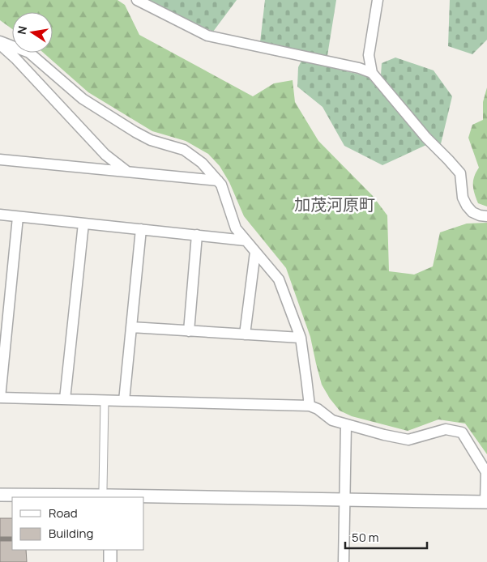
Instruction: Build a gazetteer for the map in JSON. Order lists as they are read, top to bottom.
{
  "districts": ["加茂河原町"],
  "legend": ["Road", "Building"],
  "scale_bar": "50 m",
  "north": "left"
}
